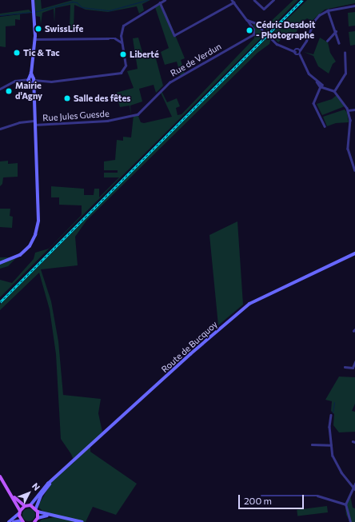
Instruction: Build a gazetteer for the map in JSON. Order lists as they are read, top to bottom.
{
  "streets": {
    "main road": ["Route de Bucquoy"],
    "street": ["Rue de Verdun", "Rue Jules Guesde"]
  },
  "crossings": [
    ["Rue de Verdun", "Rue Jules Guesde"]
  ],
  "places": [
    "SwissLife",
    "Cédric Desdoit - Photographe",
    "Tic & Tac",
    "Liberté",
    "Mairie d'Agny",
    "Salle des fêtes"
  ],
  "scale_bar": "200 m",
  "north": "top right"
}
